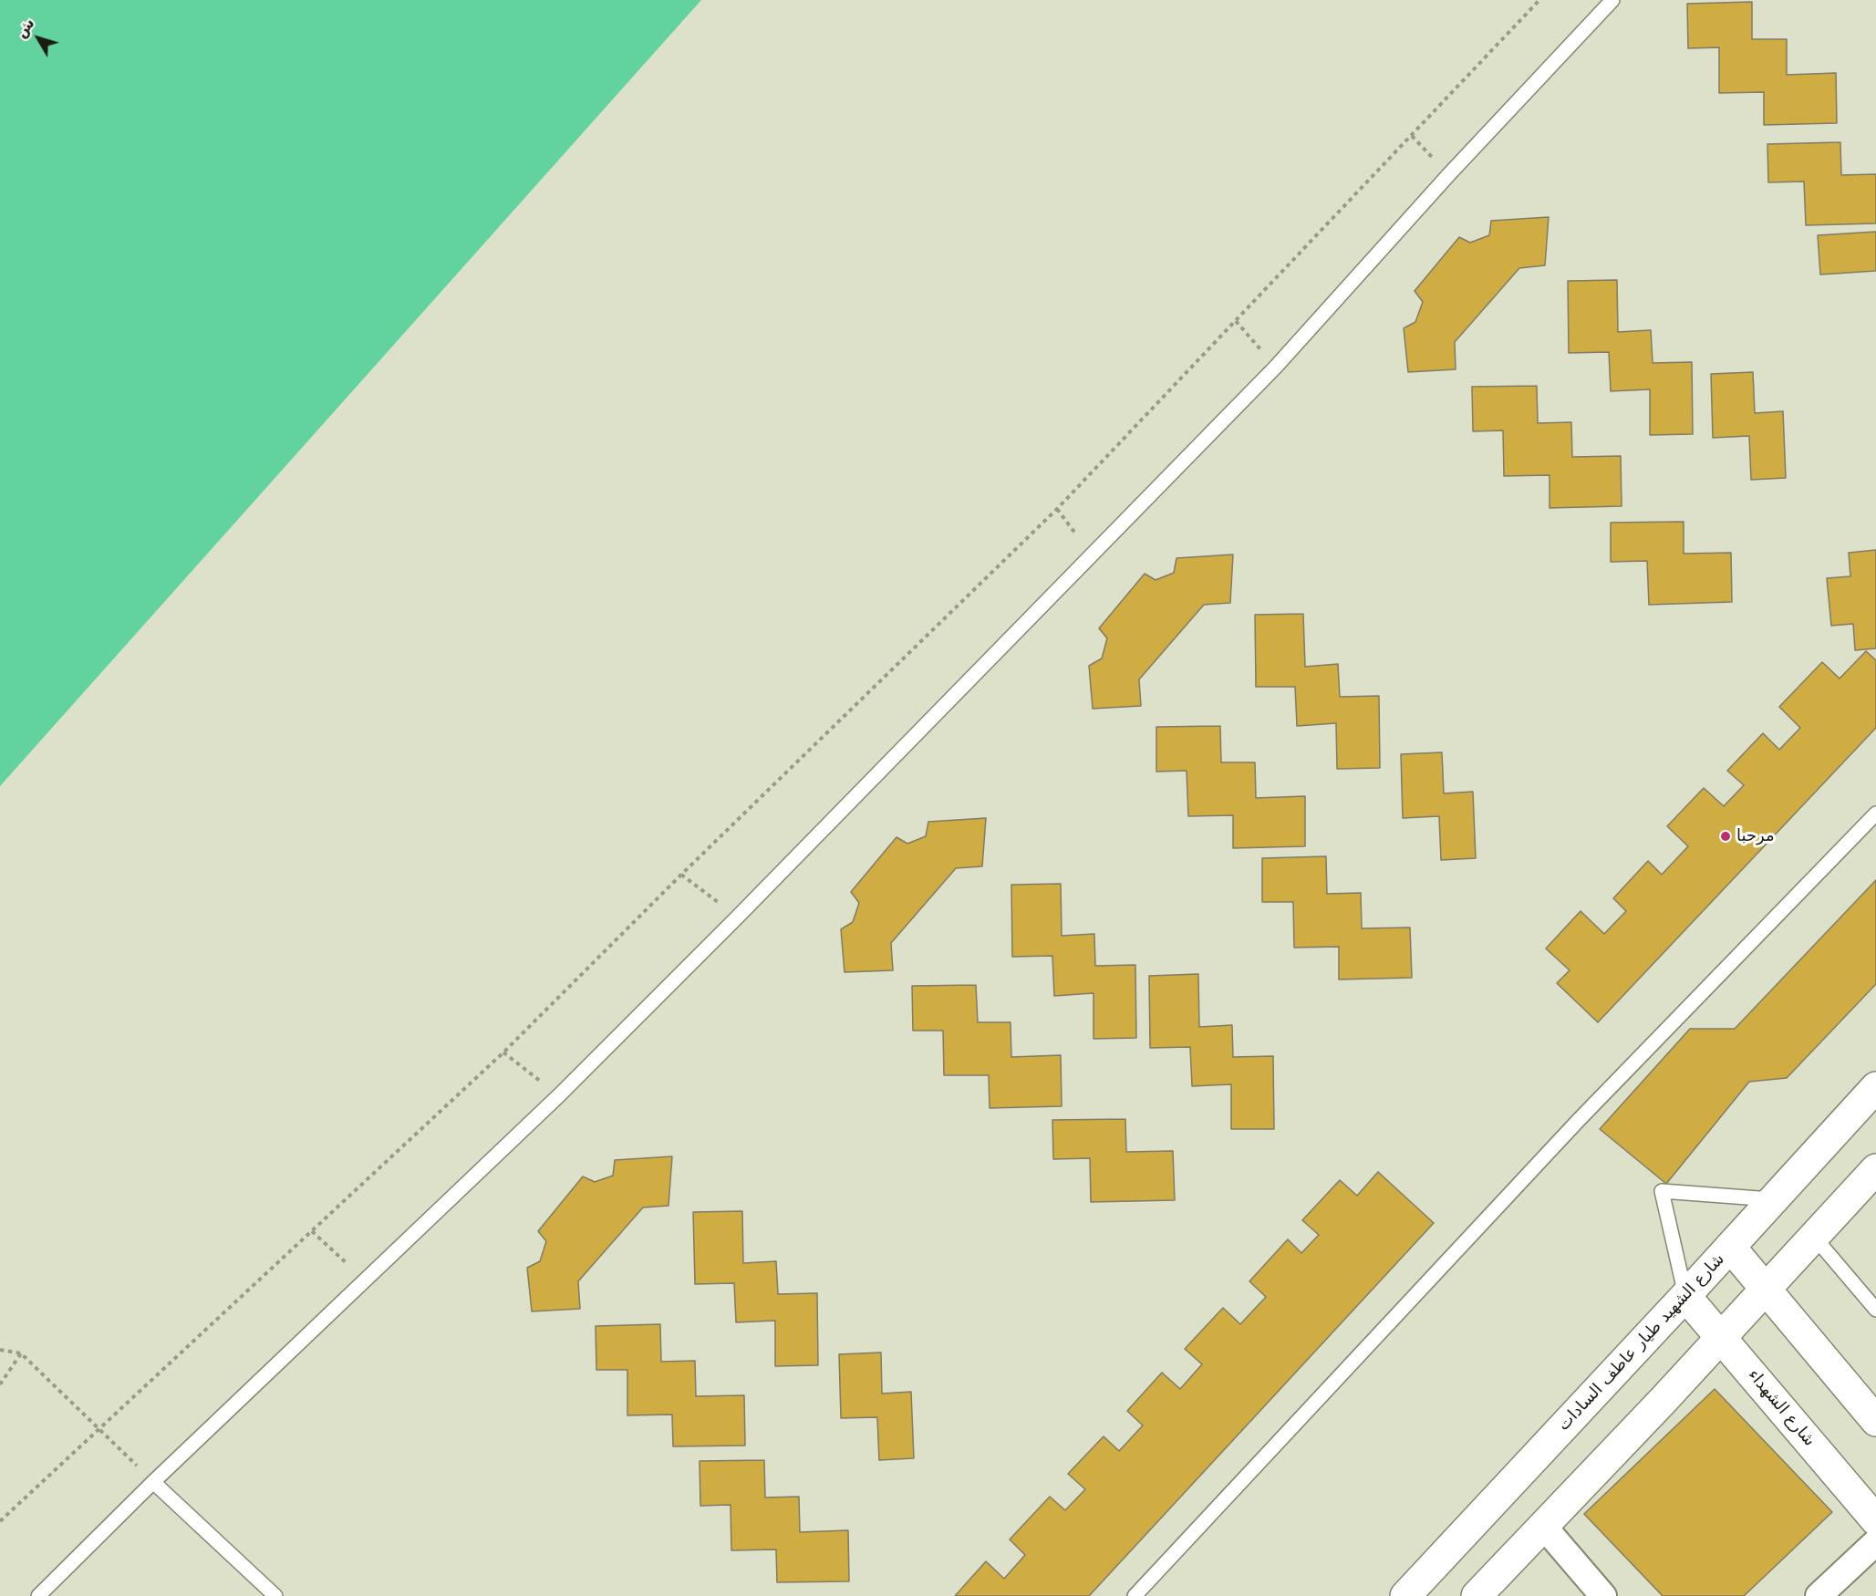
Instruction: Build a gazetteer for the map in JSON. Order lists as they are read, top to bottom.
{
  "streets": {
    "street": ["شارع الشهيد طيار عاطف السادات", "شارع الشهداء"]
  },
  "crossings": [
    ["شارع الشهيد طيار عاطف السادات", "شارع الشهداء"]
  ],
  "places": ["مرحبا"],
  "north": "top left"
}
